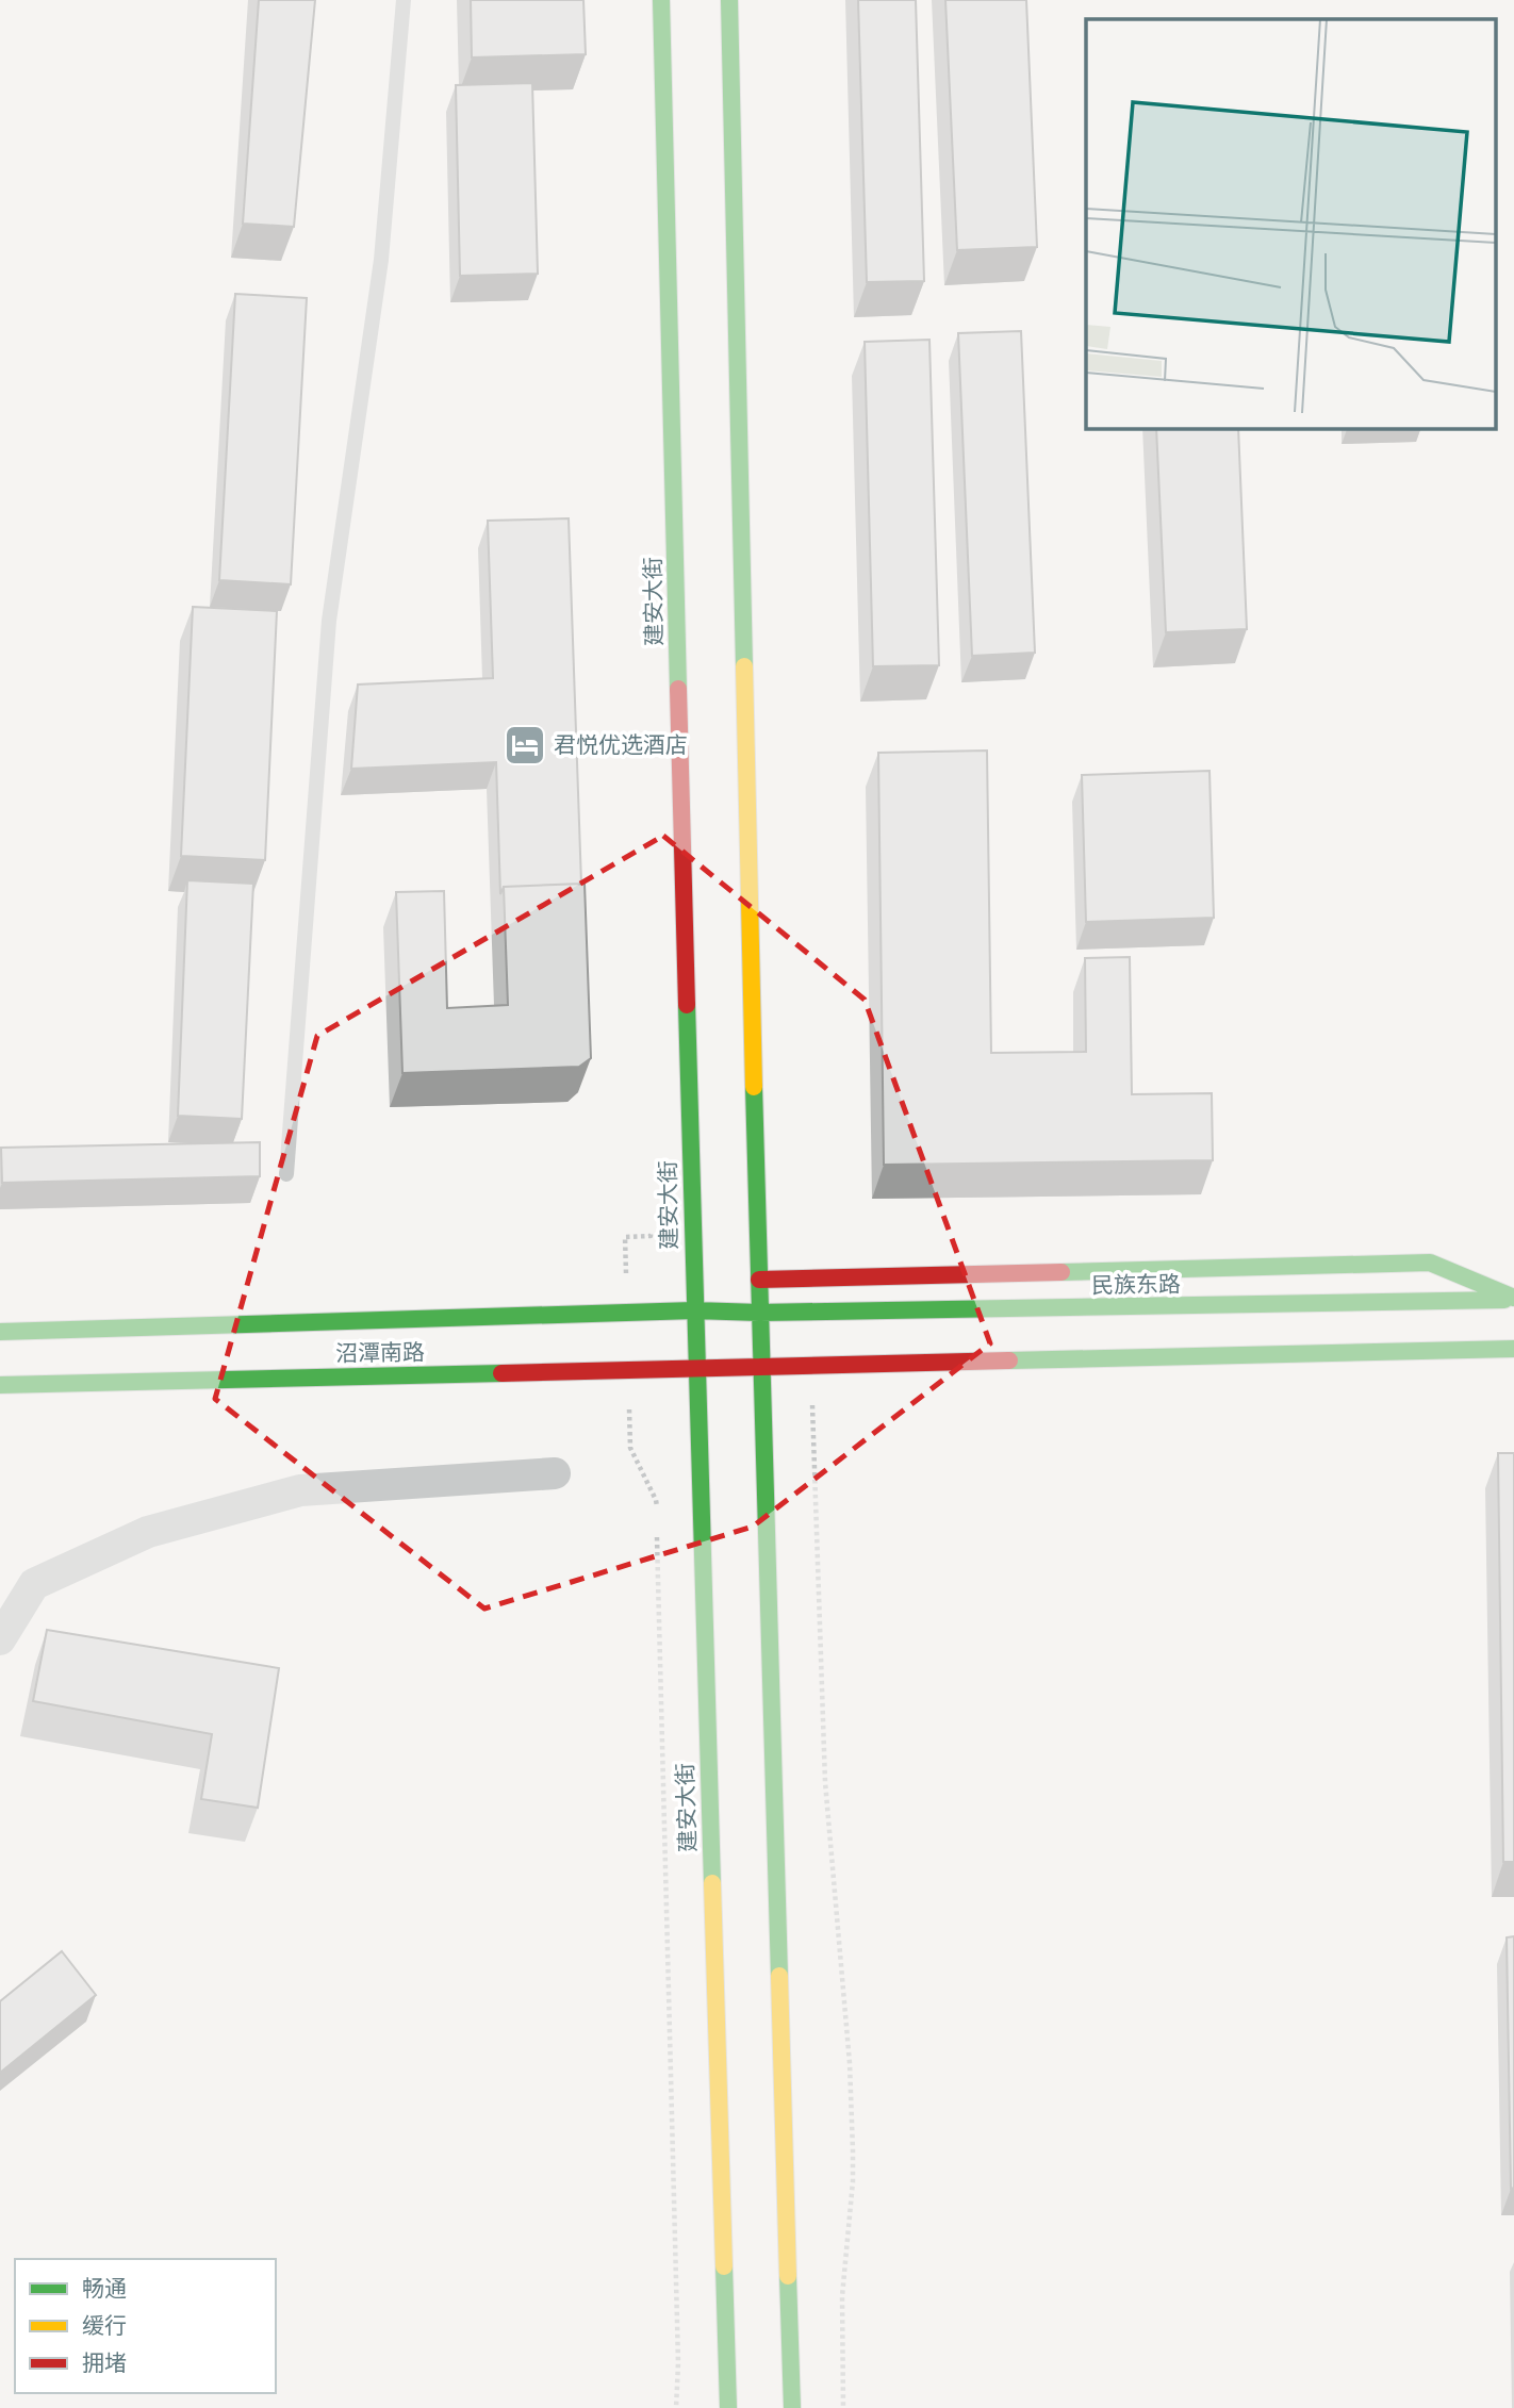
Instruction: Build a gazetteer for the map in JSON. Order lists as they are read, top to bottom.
{
  "streets": {
    "main road": ["建安大街", "民族东路", "沼潭南路"]
  },
  "crossings": [
    ["建安大街", "沼潭南路"],
    ["民族东路", "沼潭南路"]
  ],
  "places": {
    "hotel": ["君悦优选酒店"]
  },
  "legend": ["畅通", "缓行", "拥堵"]
}
